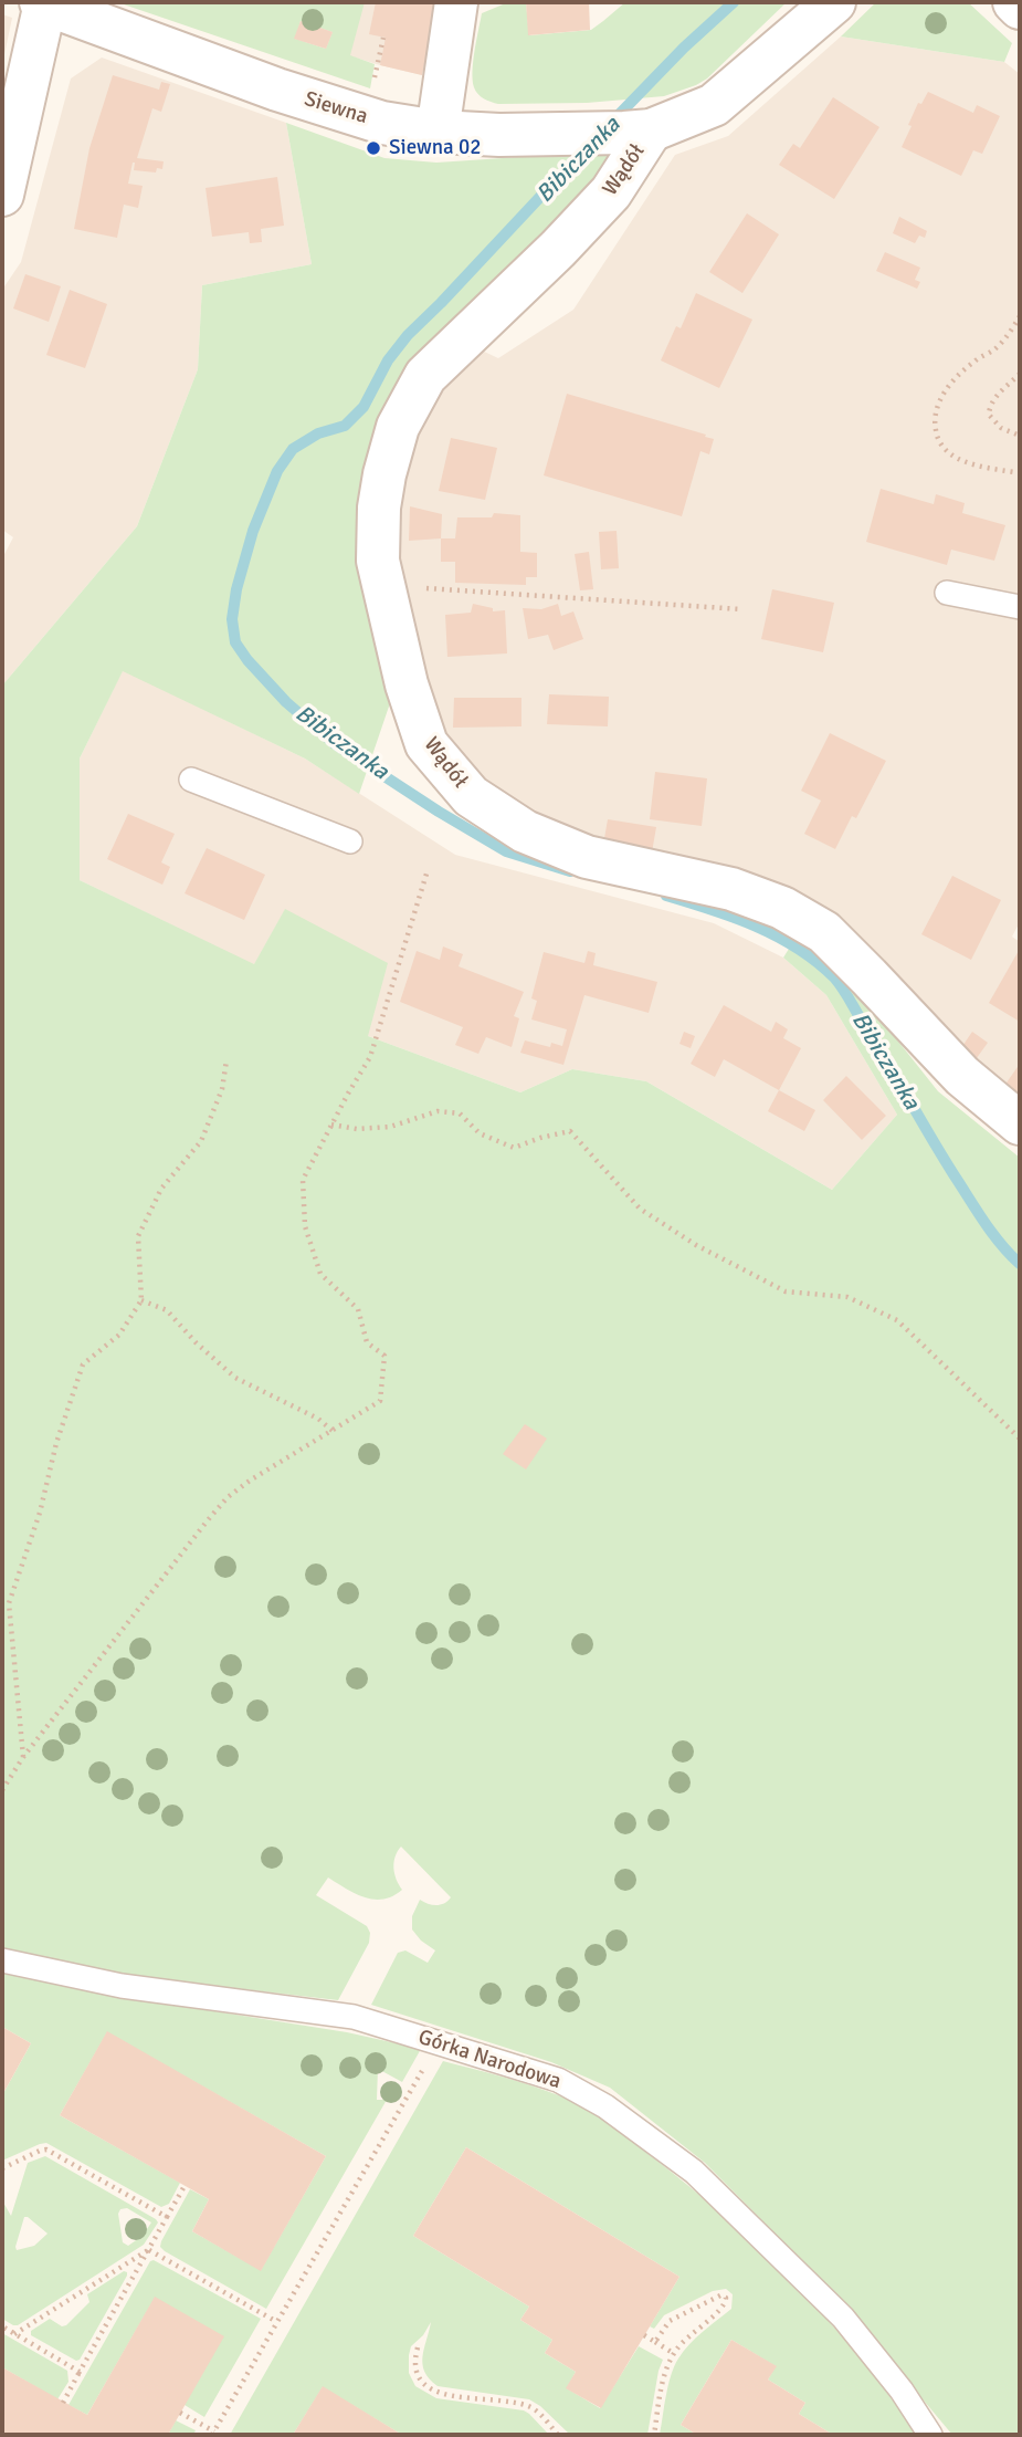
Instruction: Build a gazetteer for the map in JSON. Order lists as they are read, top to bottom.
{
  "streets": {
    "street": ["Siewna", "Wądół"],
    "lane": ["Górka Narodowa"]
  },
  "crossings": [
    ["Siewna", "Wądół"]
  ],
  "water": ["Bibiczanka"],
  "places": ["Siewna 02"]
}
